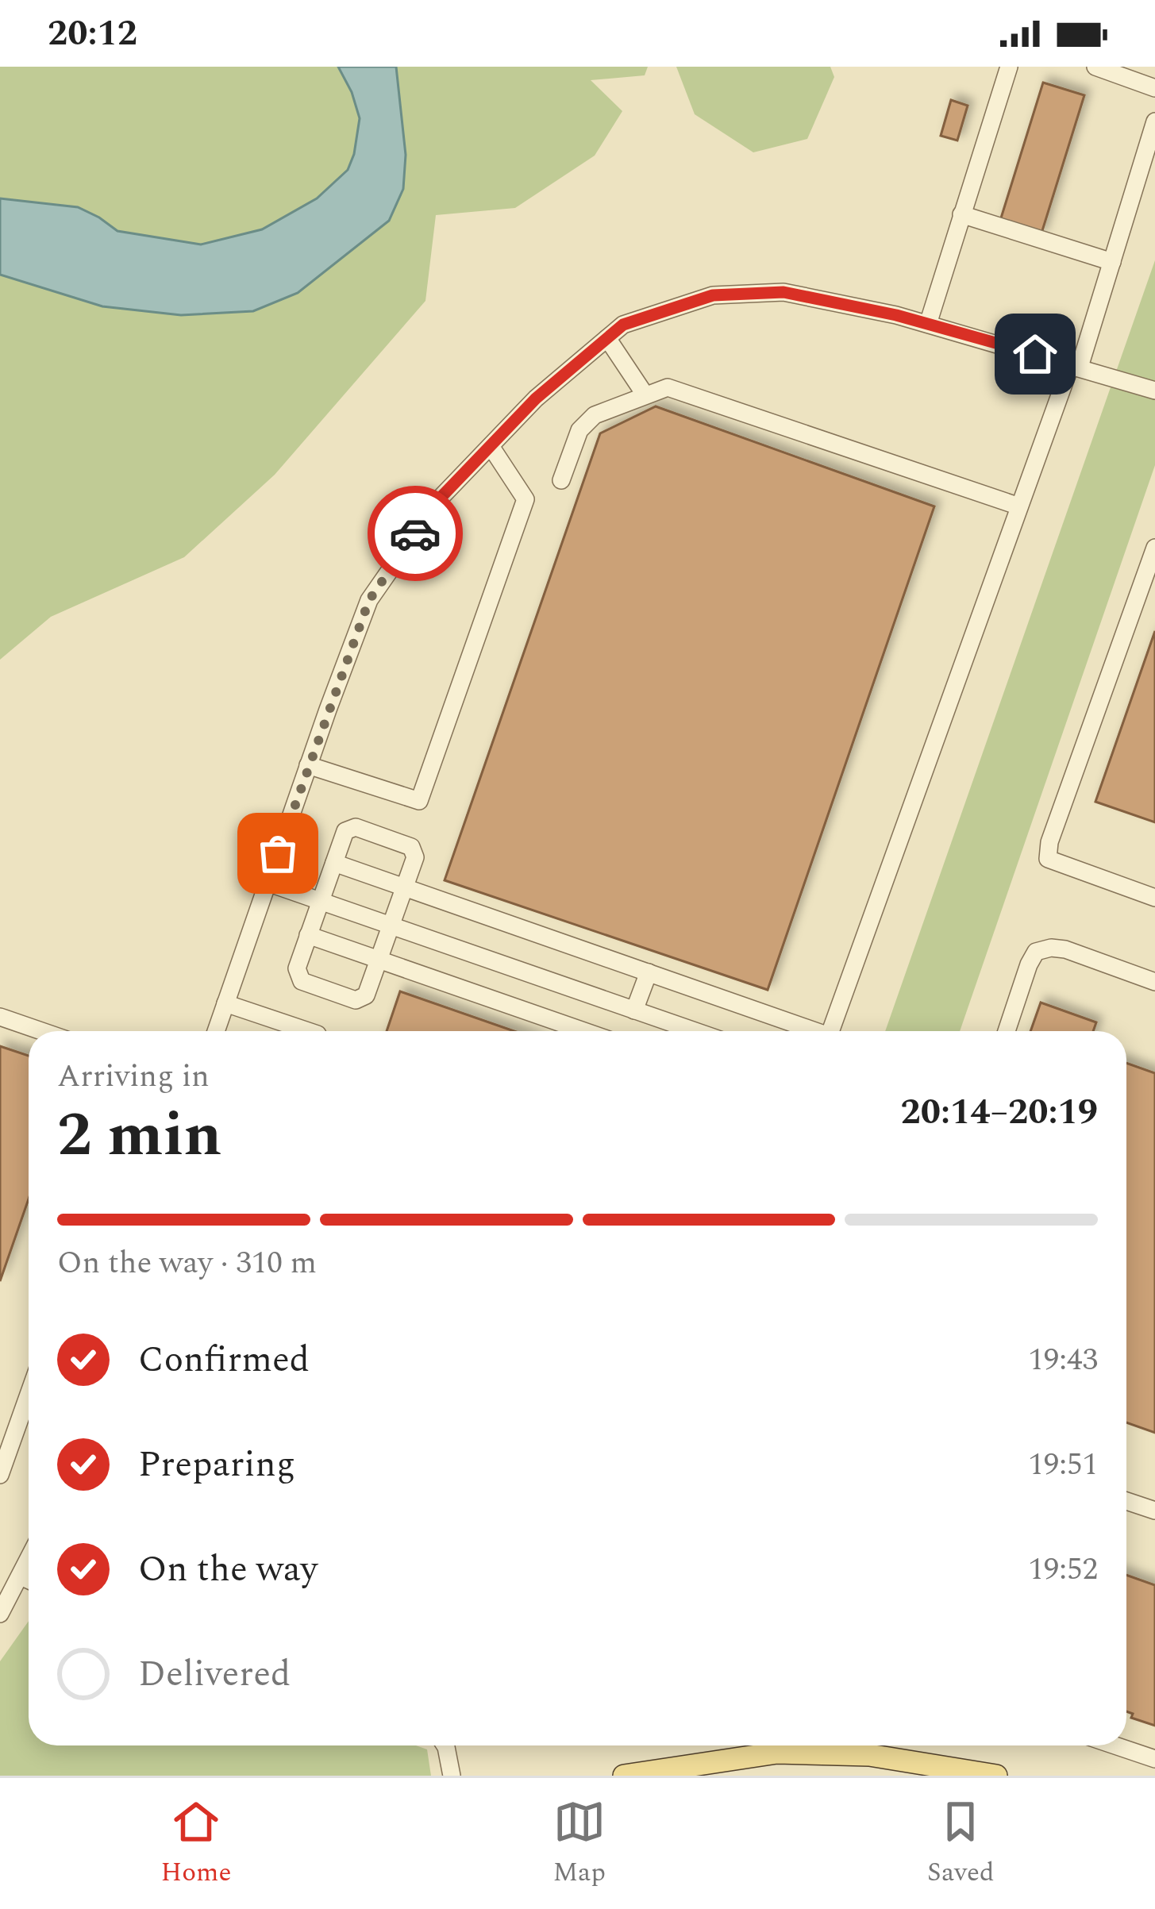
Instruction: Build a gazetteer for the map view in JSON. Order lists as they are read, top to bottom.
{
  "page": {
    "status": "20:12",
    "heading": ["2 min", "Arriving in", "20:14–20:19"],
    "bar": "On the way · 310 m",
    "list": [
      ["Confirmed", "19:43"],
      ["Preparing", "19:51"],
      ["On the way", "19:52"],
      "Delivered"
    ],
    "tabs": ["Home", "Map", "Saved"]
  }
}
